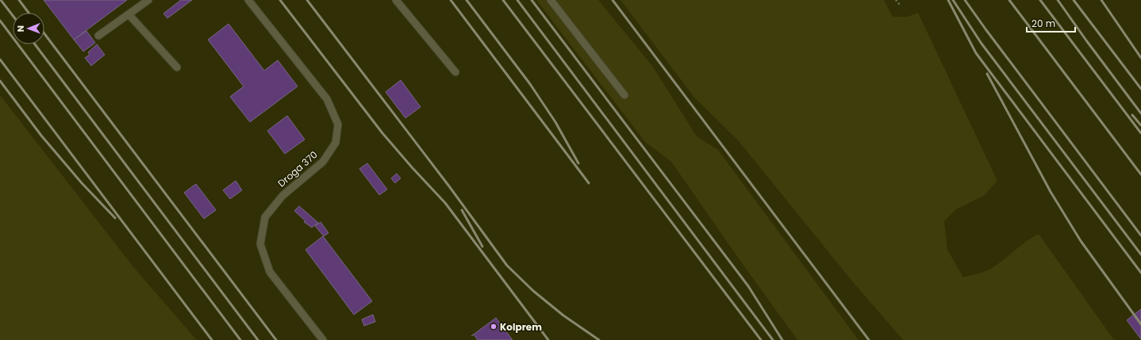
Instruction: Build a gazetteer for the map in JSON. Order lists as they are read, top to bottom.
{
  "streets": {
    "lane": ["Droga 370"]
  },
  "places": ["Kolprem"],
  "scale_bar": "20 m",
  "north": "left"
}
